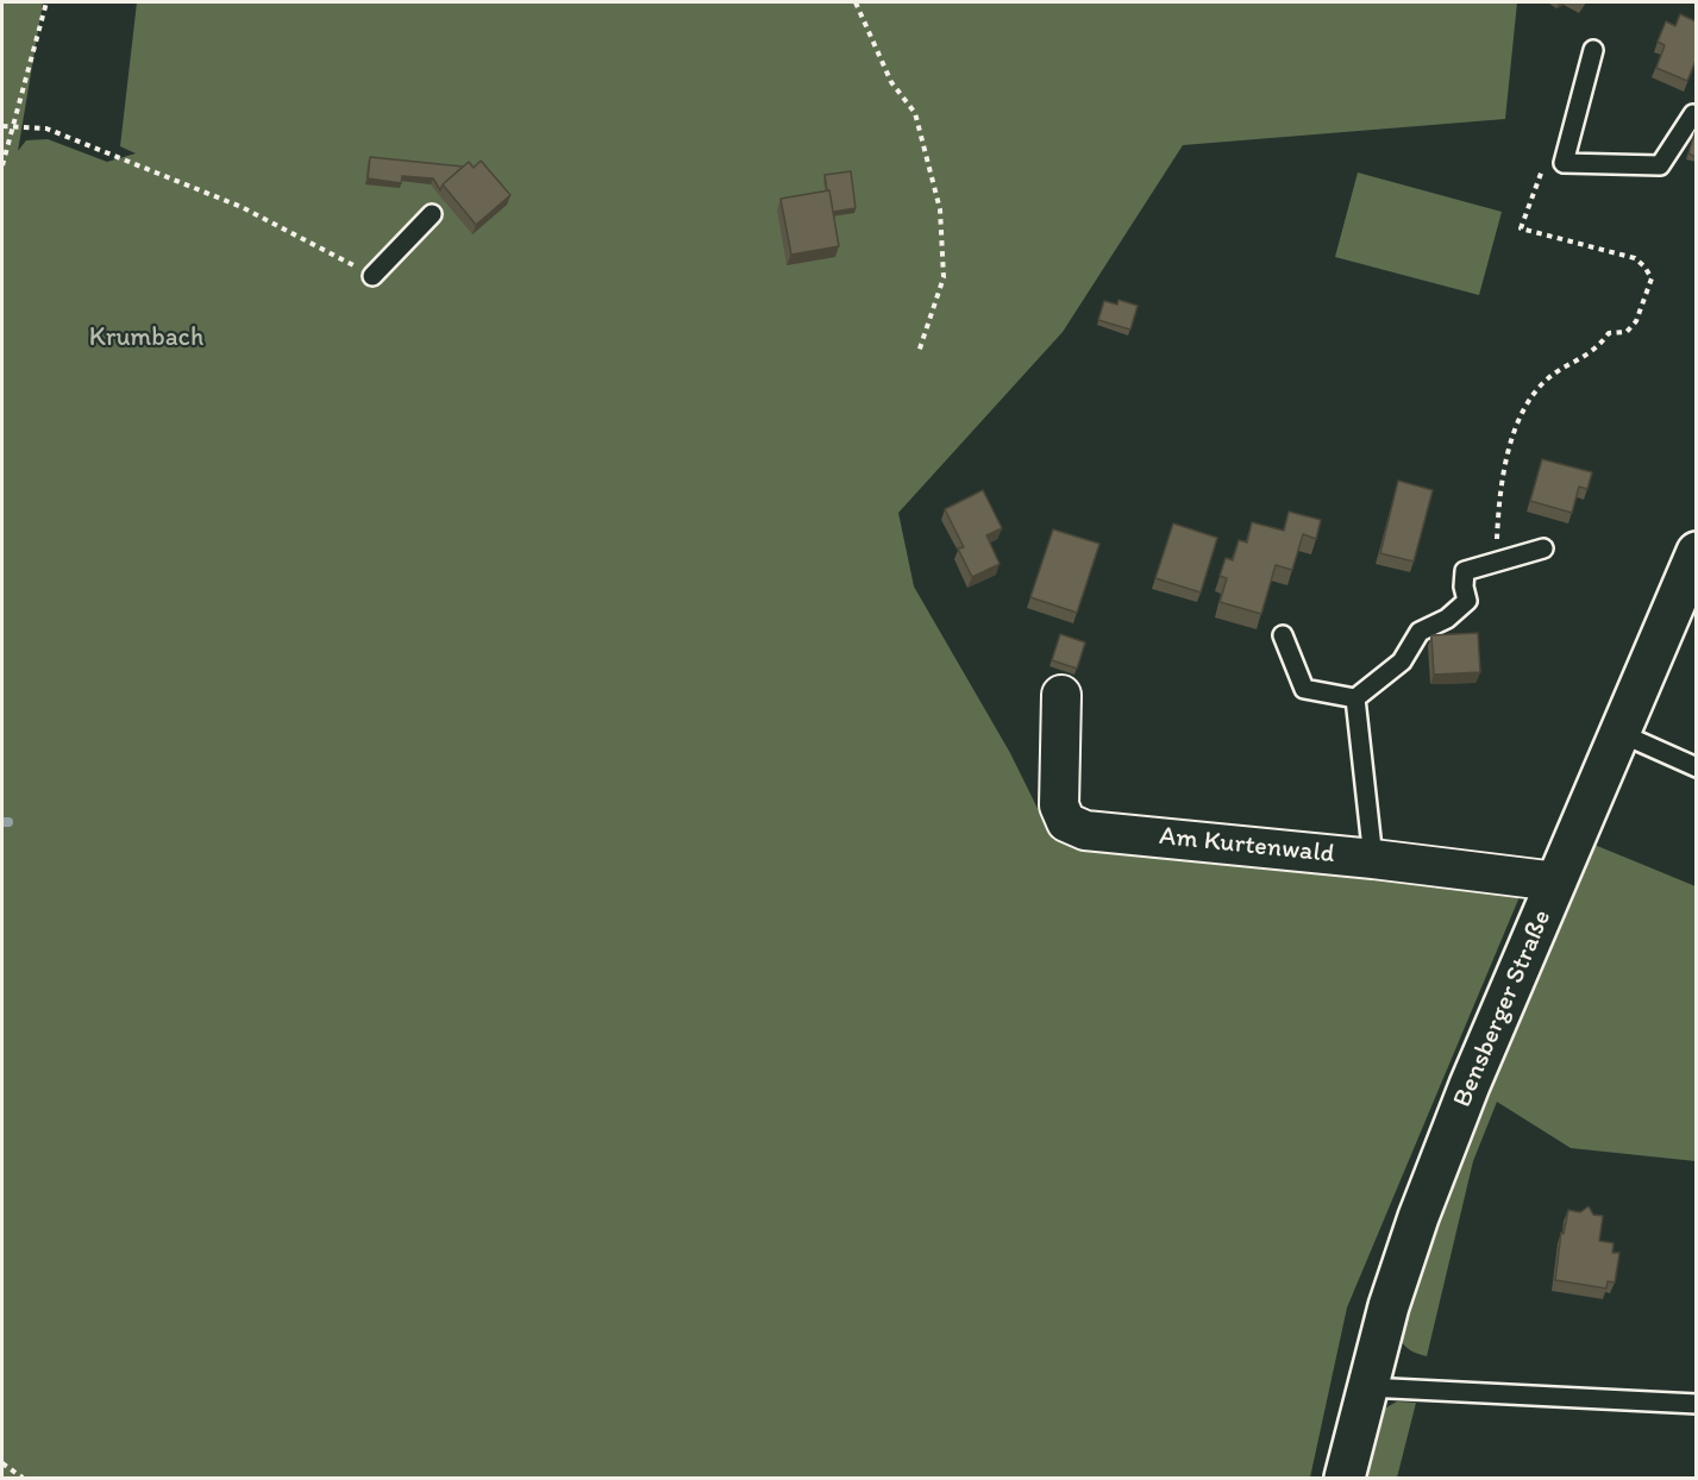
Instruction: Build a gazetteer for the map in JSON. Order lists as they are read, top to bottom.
{
  "streets": {
    "main road": ["Bensberger Straße"],
    "street": ["Am Kurtenwald"]
  },
  "crossings": [
    ["Am Kurtenwald", "Bensberger Straße"]
  ],
  "parks": ["Krumbach"]
}
